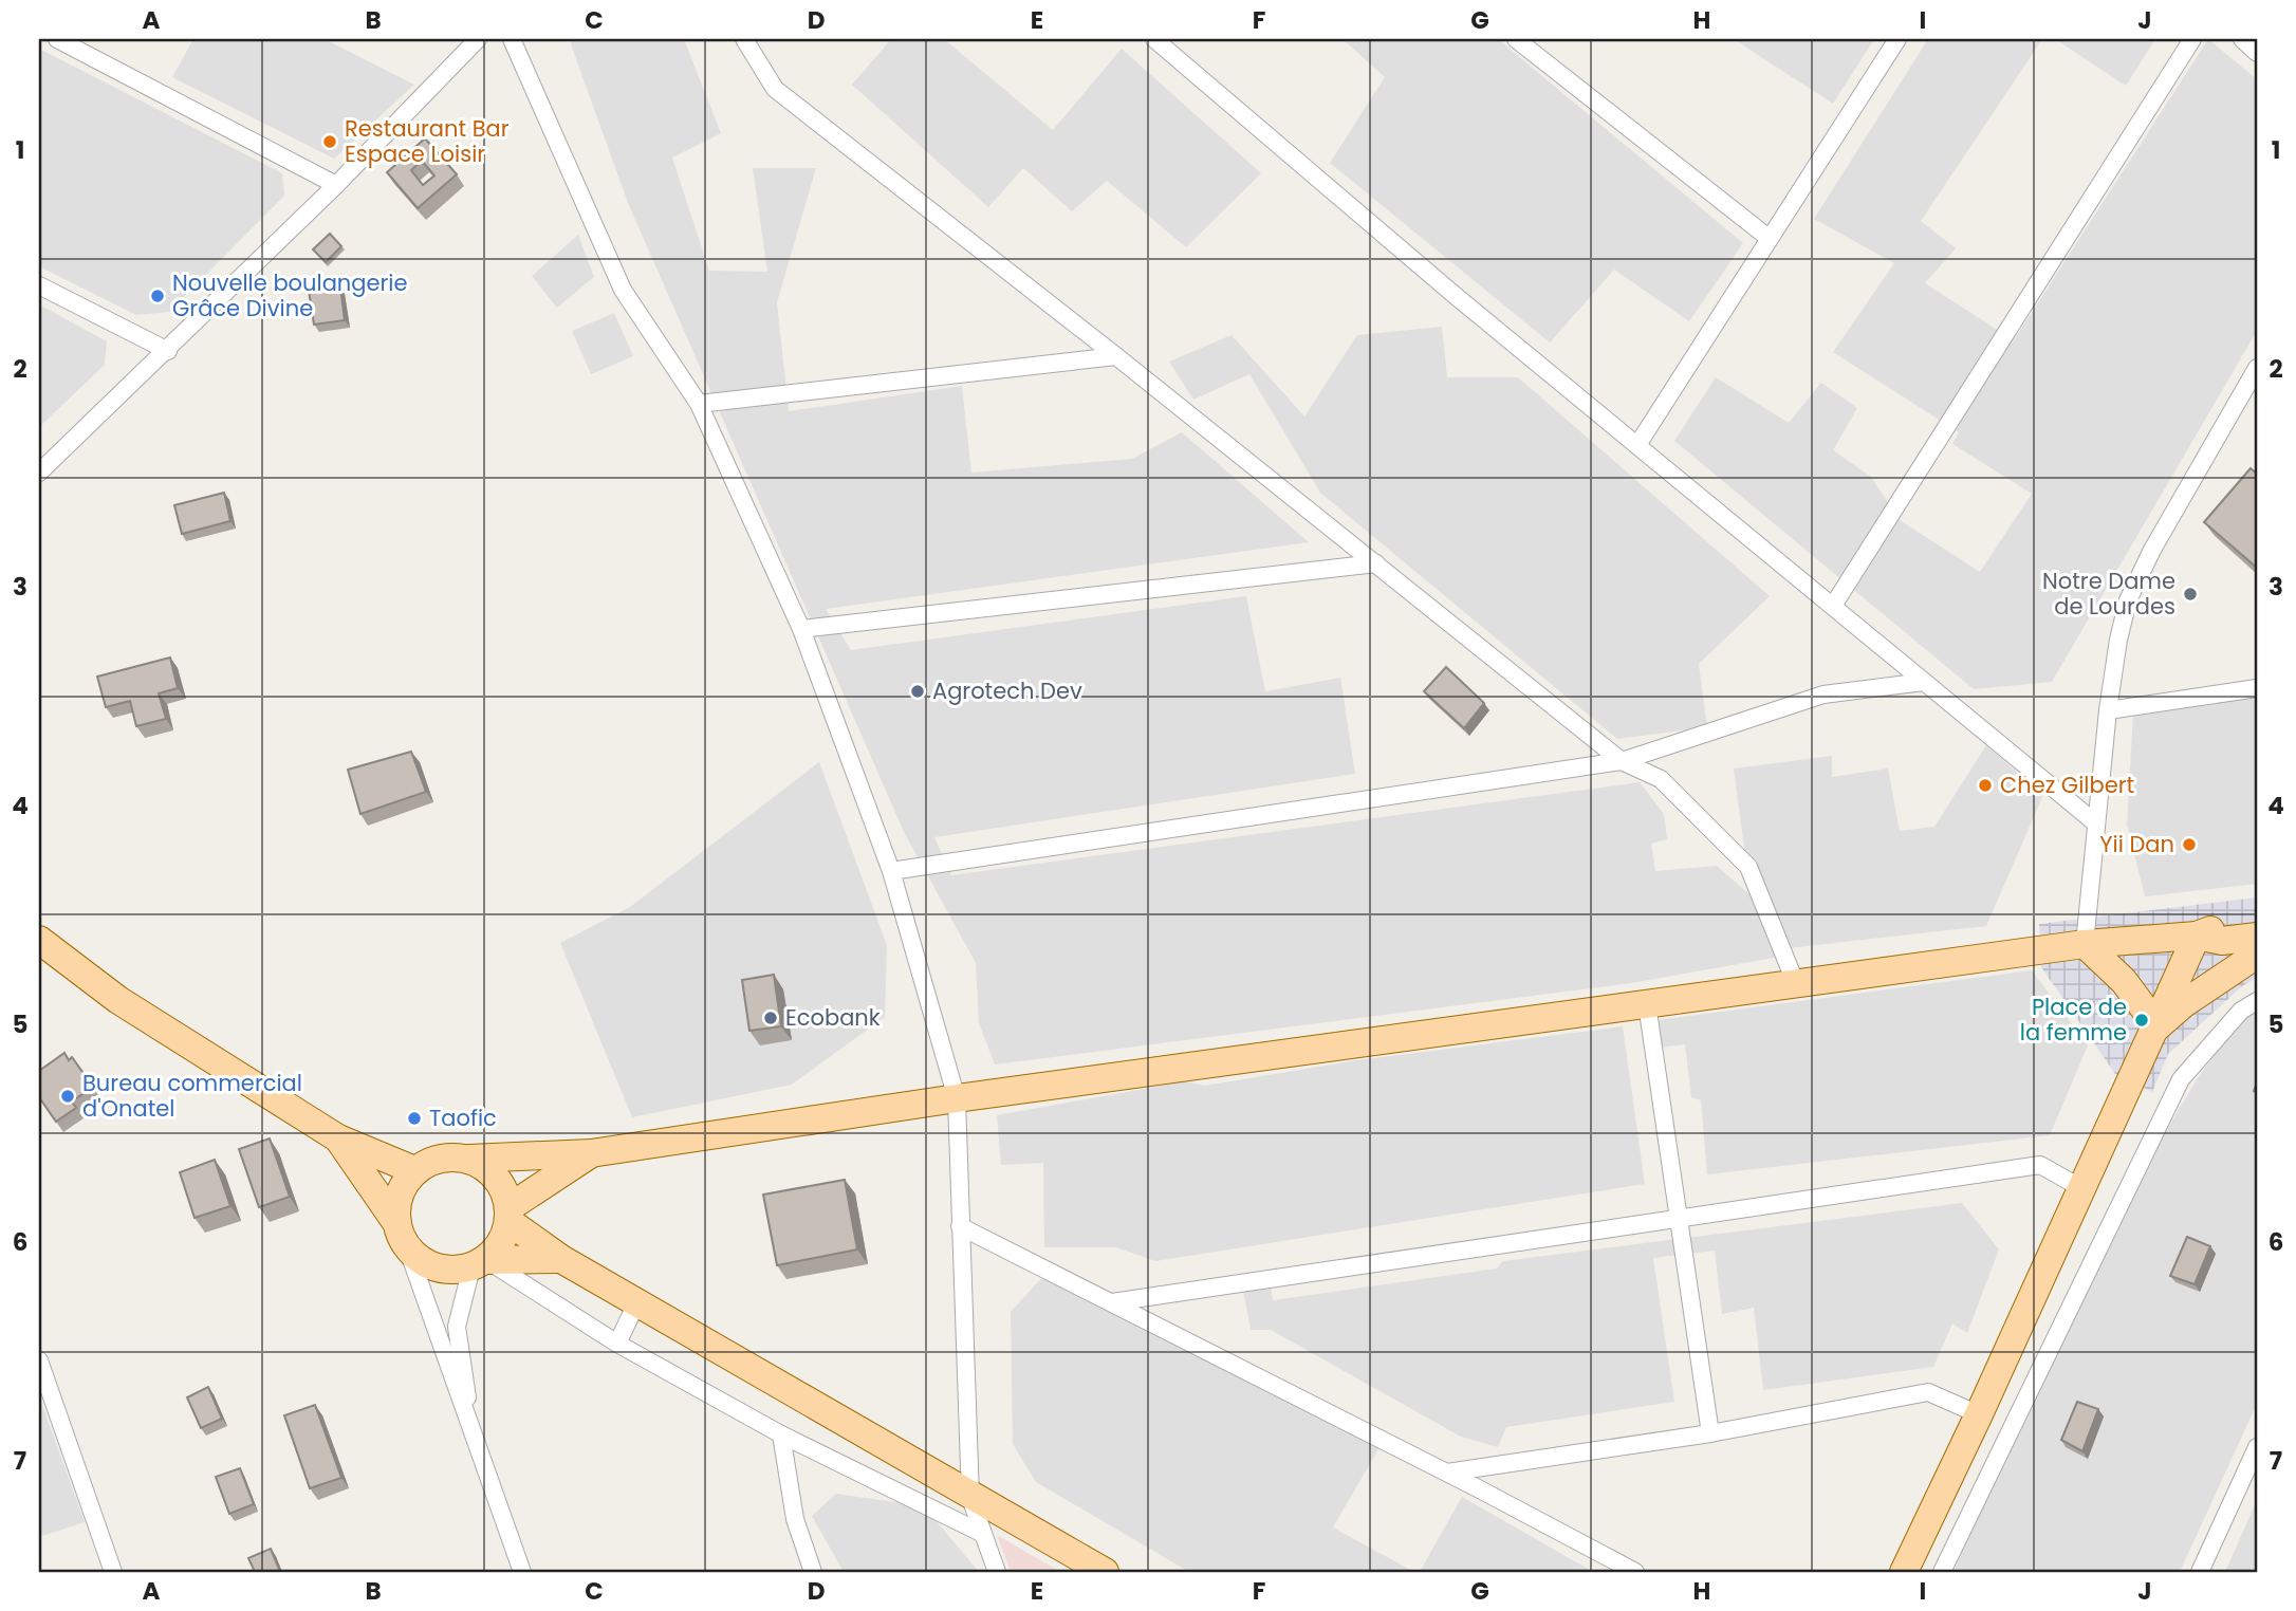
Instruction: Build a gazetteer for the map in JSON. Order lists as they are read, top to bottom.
{
  "places": [
    "Restaurant Bar Espace Loisir",
    "Nouvelle boulangerie Grâce Divine",
    "Notre Dame de Lourdes",
    "Agrotech Dev",
    "Chez Gilbert",
    "Yii Dan",
    "Ecobank",
    "Place de la femme",
    "Bureau commercial d'Onatel",
    "Taofic"
  ],
  "grid": {
    "columns": [
      "A",
      "B",
      "C",
      "D",
      "E",
      "F",
      "G",
      "H",
      "I",
      "J"
    ],
    "rows": [
      "1",
      "2",
      "3",
      "4",
      "5",
      "6",
      "7"
    ]
  }
}
